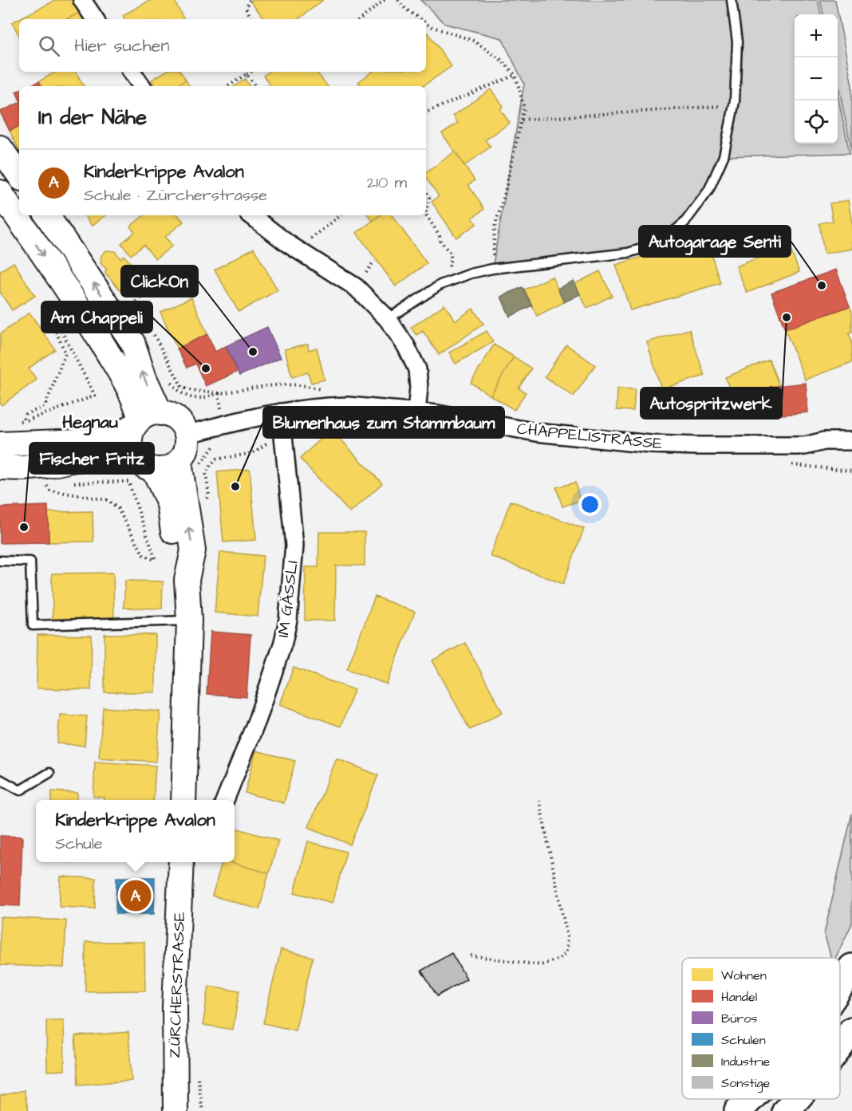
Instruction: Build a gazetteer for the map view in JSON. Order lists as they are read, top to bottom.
{
  "streets": {
    "main road": ["ZÜRCHERSTRASSE"],
    "street": ["CHAPPELISTRASSE", "IM GÄSSLI"]
  },
  "crossings": [
    ["CHAPPELISTRASSE", "IM GÄSSLI"]
  ],
  "districts": ["Hegnau"],
  "places": [
    "Autogarage Senti",
    "Autospritzwerk",
    "ClickOn",
    "Am Chappeli",
    "Blumenhaus zum Stammbaum",
    "Fischer Fritz"
  ],
  "legend": [
    "Wohnen",
    "Handel",
    "Büros",
    "Schulen",
    "Industrie",
    "Sonstige"
  ],
  "page": {
    "map_buttons": ["+", "−"],
    "search": "Hier suchen",
    "heading": "In der Nähe",
    "list": [
      {
        "mark": "A",
        "name": "Kinderkrippe Avalon",
        "note": "Schule · Zürcherstrasse",
        "value": "210 m"
      }
    ],
    "popup": ["Kinderkrippe Avalon", "Schule"],
    "pins": "A"
  }
}
